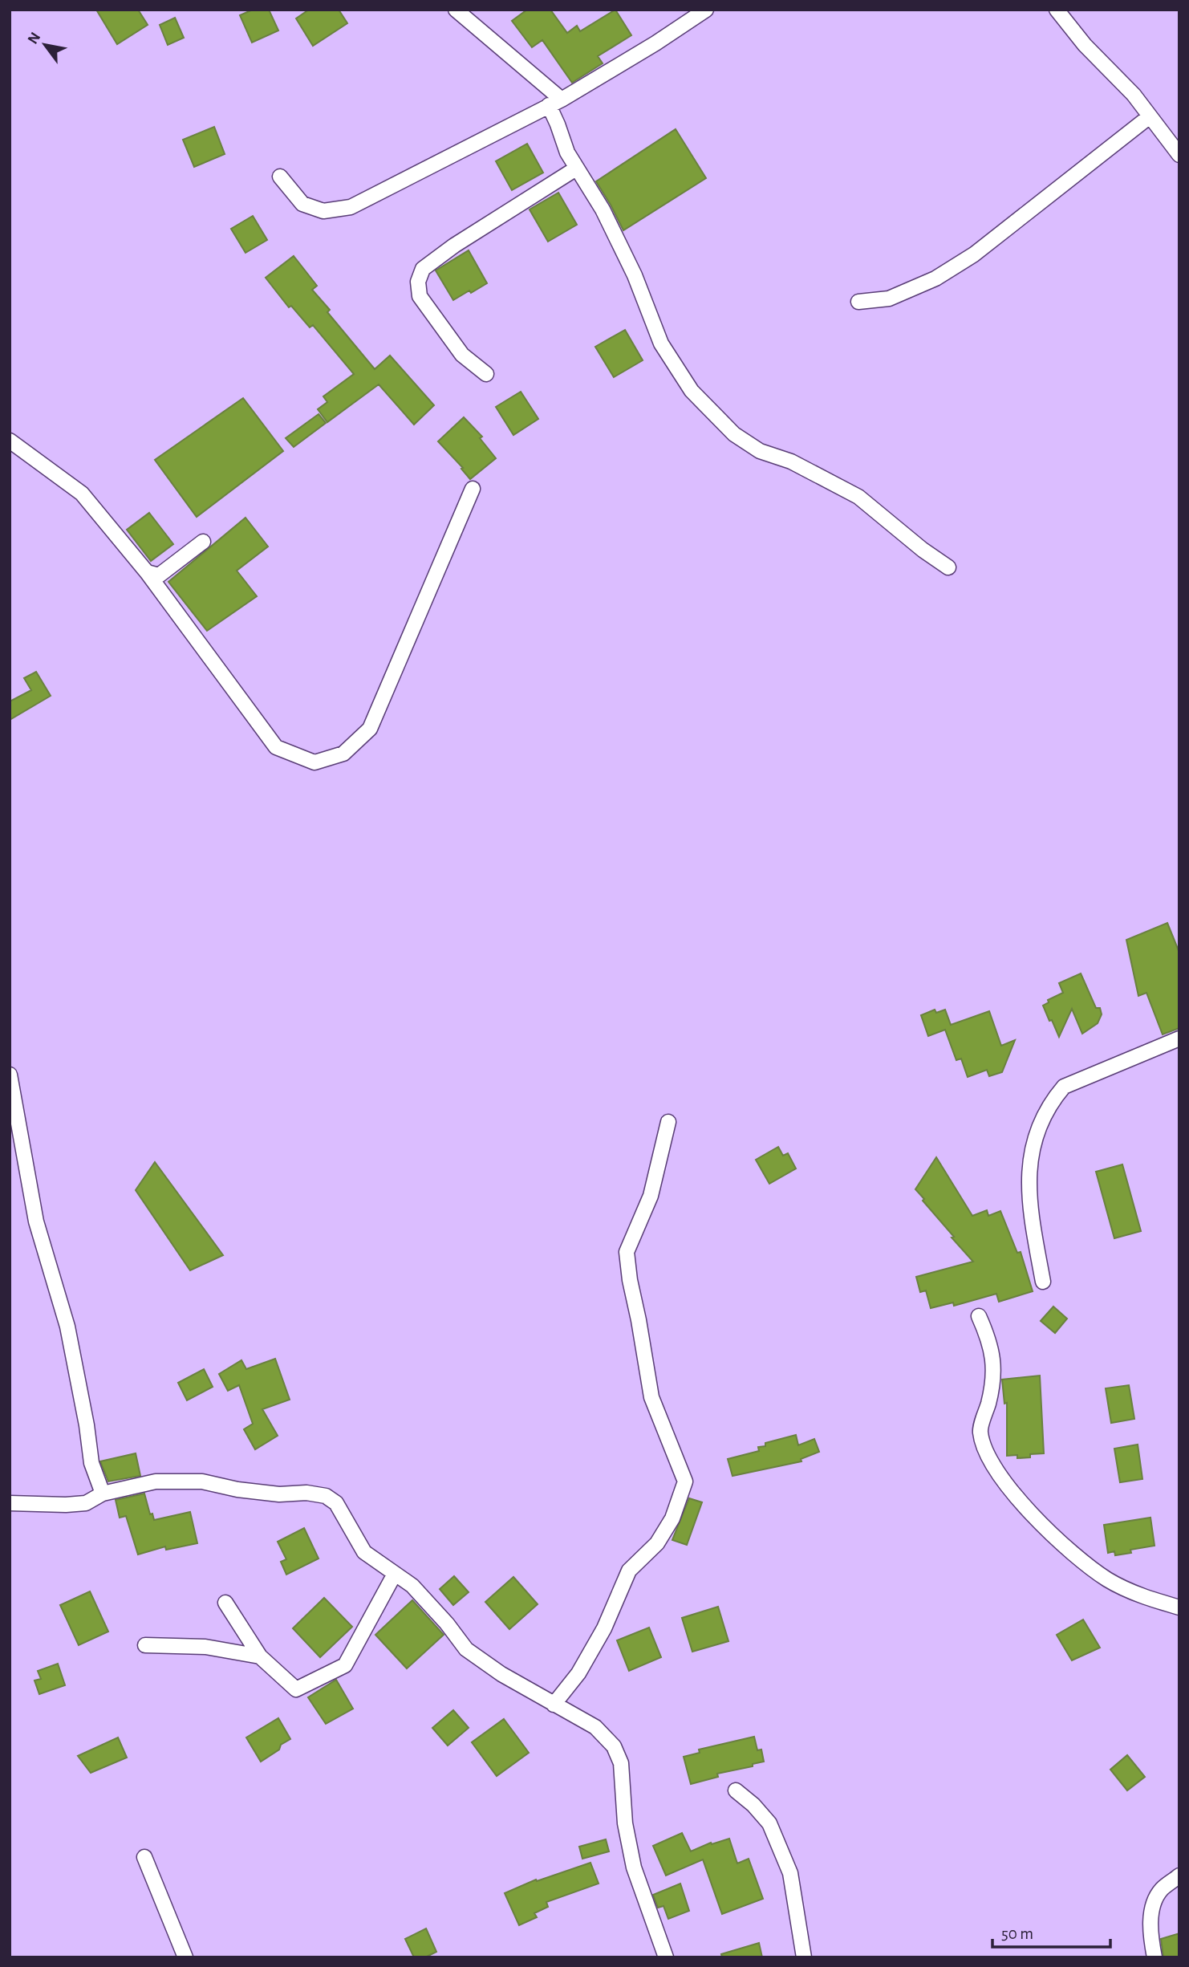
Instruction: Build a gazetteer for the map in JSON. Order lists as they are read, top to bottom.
{
  "scale_bar": "50 m",
  "north": "top left"
}
